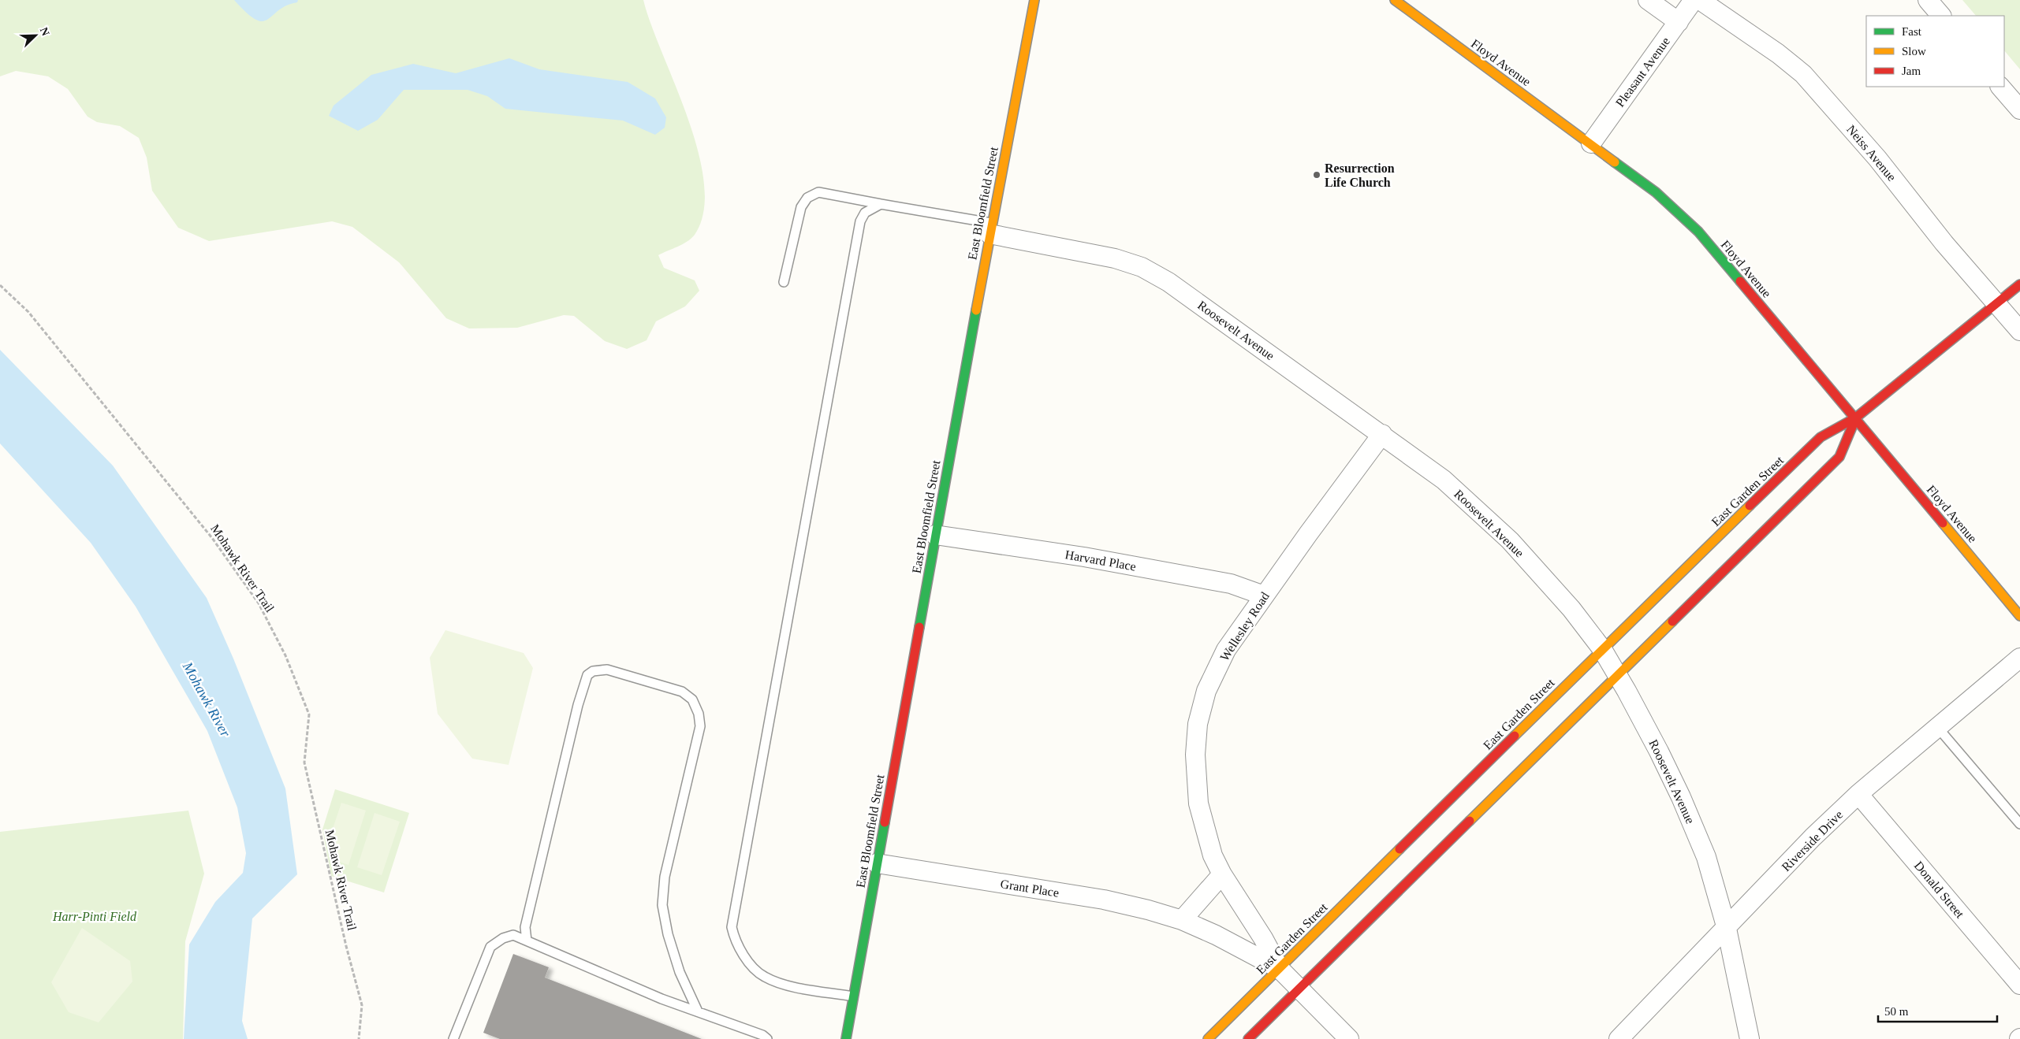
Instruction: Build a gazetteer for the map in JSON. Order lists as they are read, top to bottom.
{
  "streets": {
    "street": [
      "Floyd Avenue",
      "Pleasant Avenue",
      "Neiss Avenue",
      "East Bloomfield Street",
      "Roosevelt Avenue",
      "East Garden Street",
      "Harvard Place",
      "Wellesley Road",
      "Riverside Drive",
      "Grant Place",
      "Donald Street"
    ],
    "path": ["Mohawk River Trail"]
  },
  "crossings": [
    ["Floyd Avenue", "Pleasant Avenue"],
    ["Floyd Avenue", "East Garden Street"],
    ["Neiss Avenue", "East Garden Street"],
    ["East Bloomfield Street", "Roosevelt Avenue"],
    ["East Bloomfield Street", "Harvard Place"],
    ["East Bloomfield Street", "Grant Place"],
    ["Roosevelt Avenue", "East Garden Street"],
    ["Roosevelt Avenue", "Wellesley Road"],
    ["Roosevelt Avenue", "Riverside Drive"],
    ["East Garden Street", "Wellesley Road"],
    ["East Garden Street", "Grant Place"],
    ["Harvard Place", "Wellesley Road"],
    ["Wellesley Road", "Grant Place"],
    ["Riverside Drive", "Donald Street"]
  ],
  "water": ["Mohawk River"],
  "parks": ["Harr-Pinti Field"],
  "places": ["Resurrection Life Church"],
  "legend": ["Fast", "Slow", "Jam"],
  "scale_bar": "50 m",
  "north": "top right"
}
